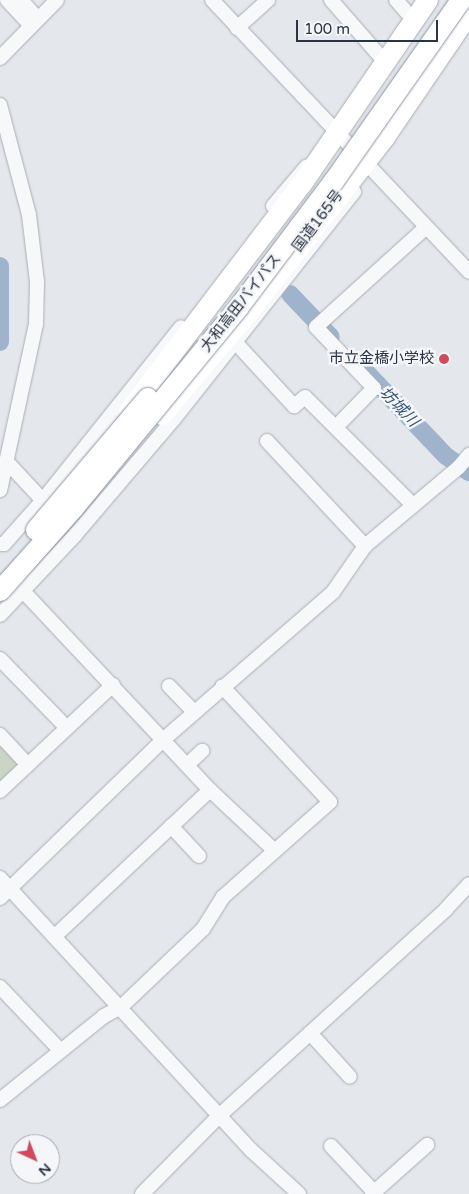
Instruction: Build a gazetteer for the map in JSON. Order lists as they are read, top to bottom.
{
  "streets": {
    "highway": ["国道165号", "大和高田バイパス"]
  },
  "crossings": [
    ["国道165号", "大和高田バイパス"]
  ],
  "water": ["坊城川"],
  "places": ["市立金橋小学校"],
  "scale_bar": "100 m",
  "north": "bottom right"
}
